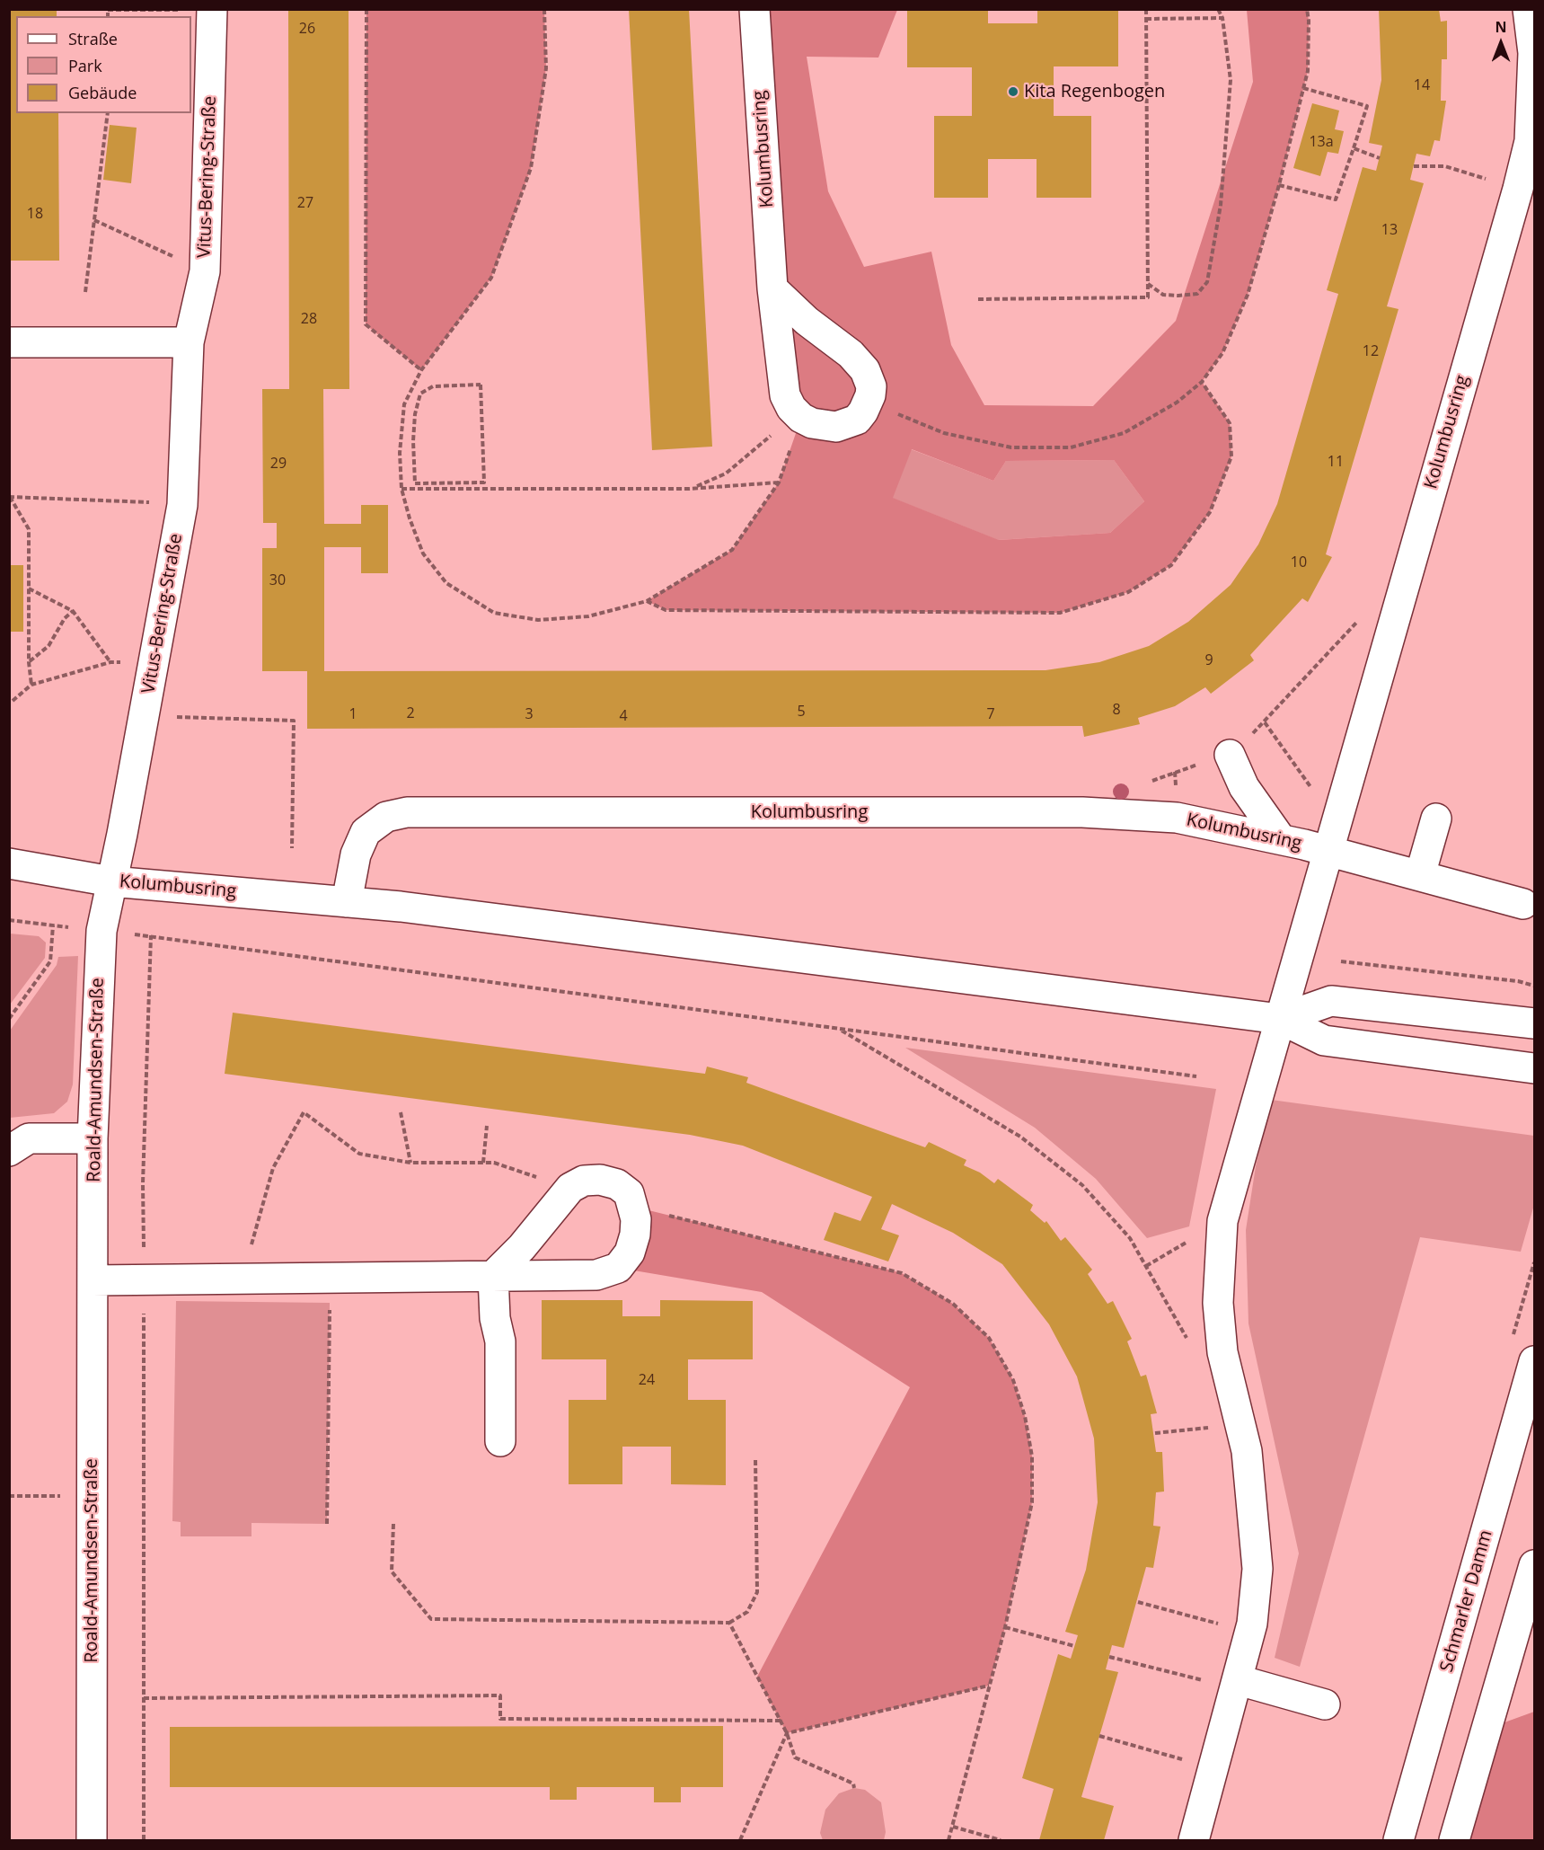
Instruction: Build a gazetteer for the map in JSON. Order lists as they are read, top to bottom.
{
  "streets": {
    "street": [
      "Kolumbusring",
      "Vitus-Bering-Straße",
      "Roald-Amundsen-Straße",
      "Schmarler Damm"
    ]
  },
  "crossings": [
    ["Kolumbusring", "Vitus-Bering-Straße"],
    ["Kolumbusring", "Roald-Amundsen-Straße"],
    ["Vitus-Bering-Straße", "Roald-Amundsen-Straße"]
  ],
  "places": ["Kita Regenbogen"],
  "house_numbers": [
    "26",
    "14",
    "13a",
    "27",
    "18",
    "13",
    "28",
    "12",
    "11",
    "29",
    "10",
    "30",
    "9",
    "8",
    "5",
    "2",
    "1",
    "3",
    "7",
    "4",
    "24"
  ],
  "legend": ["Straße", "Park", "Gebäude"],
  "north": "top"
}
